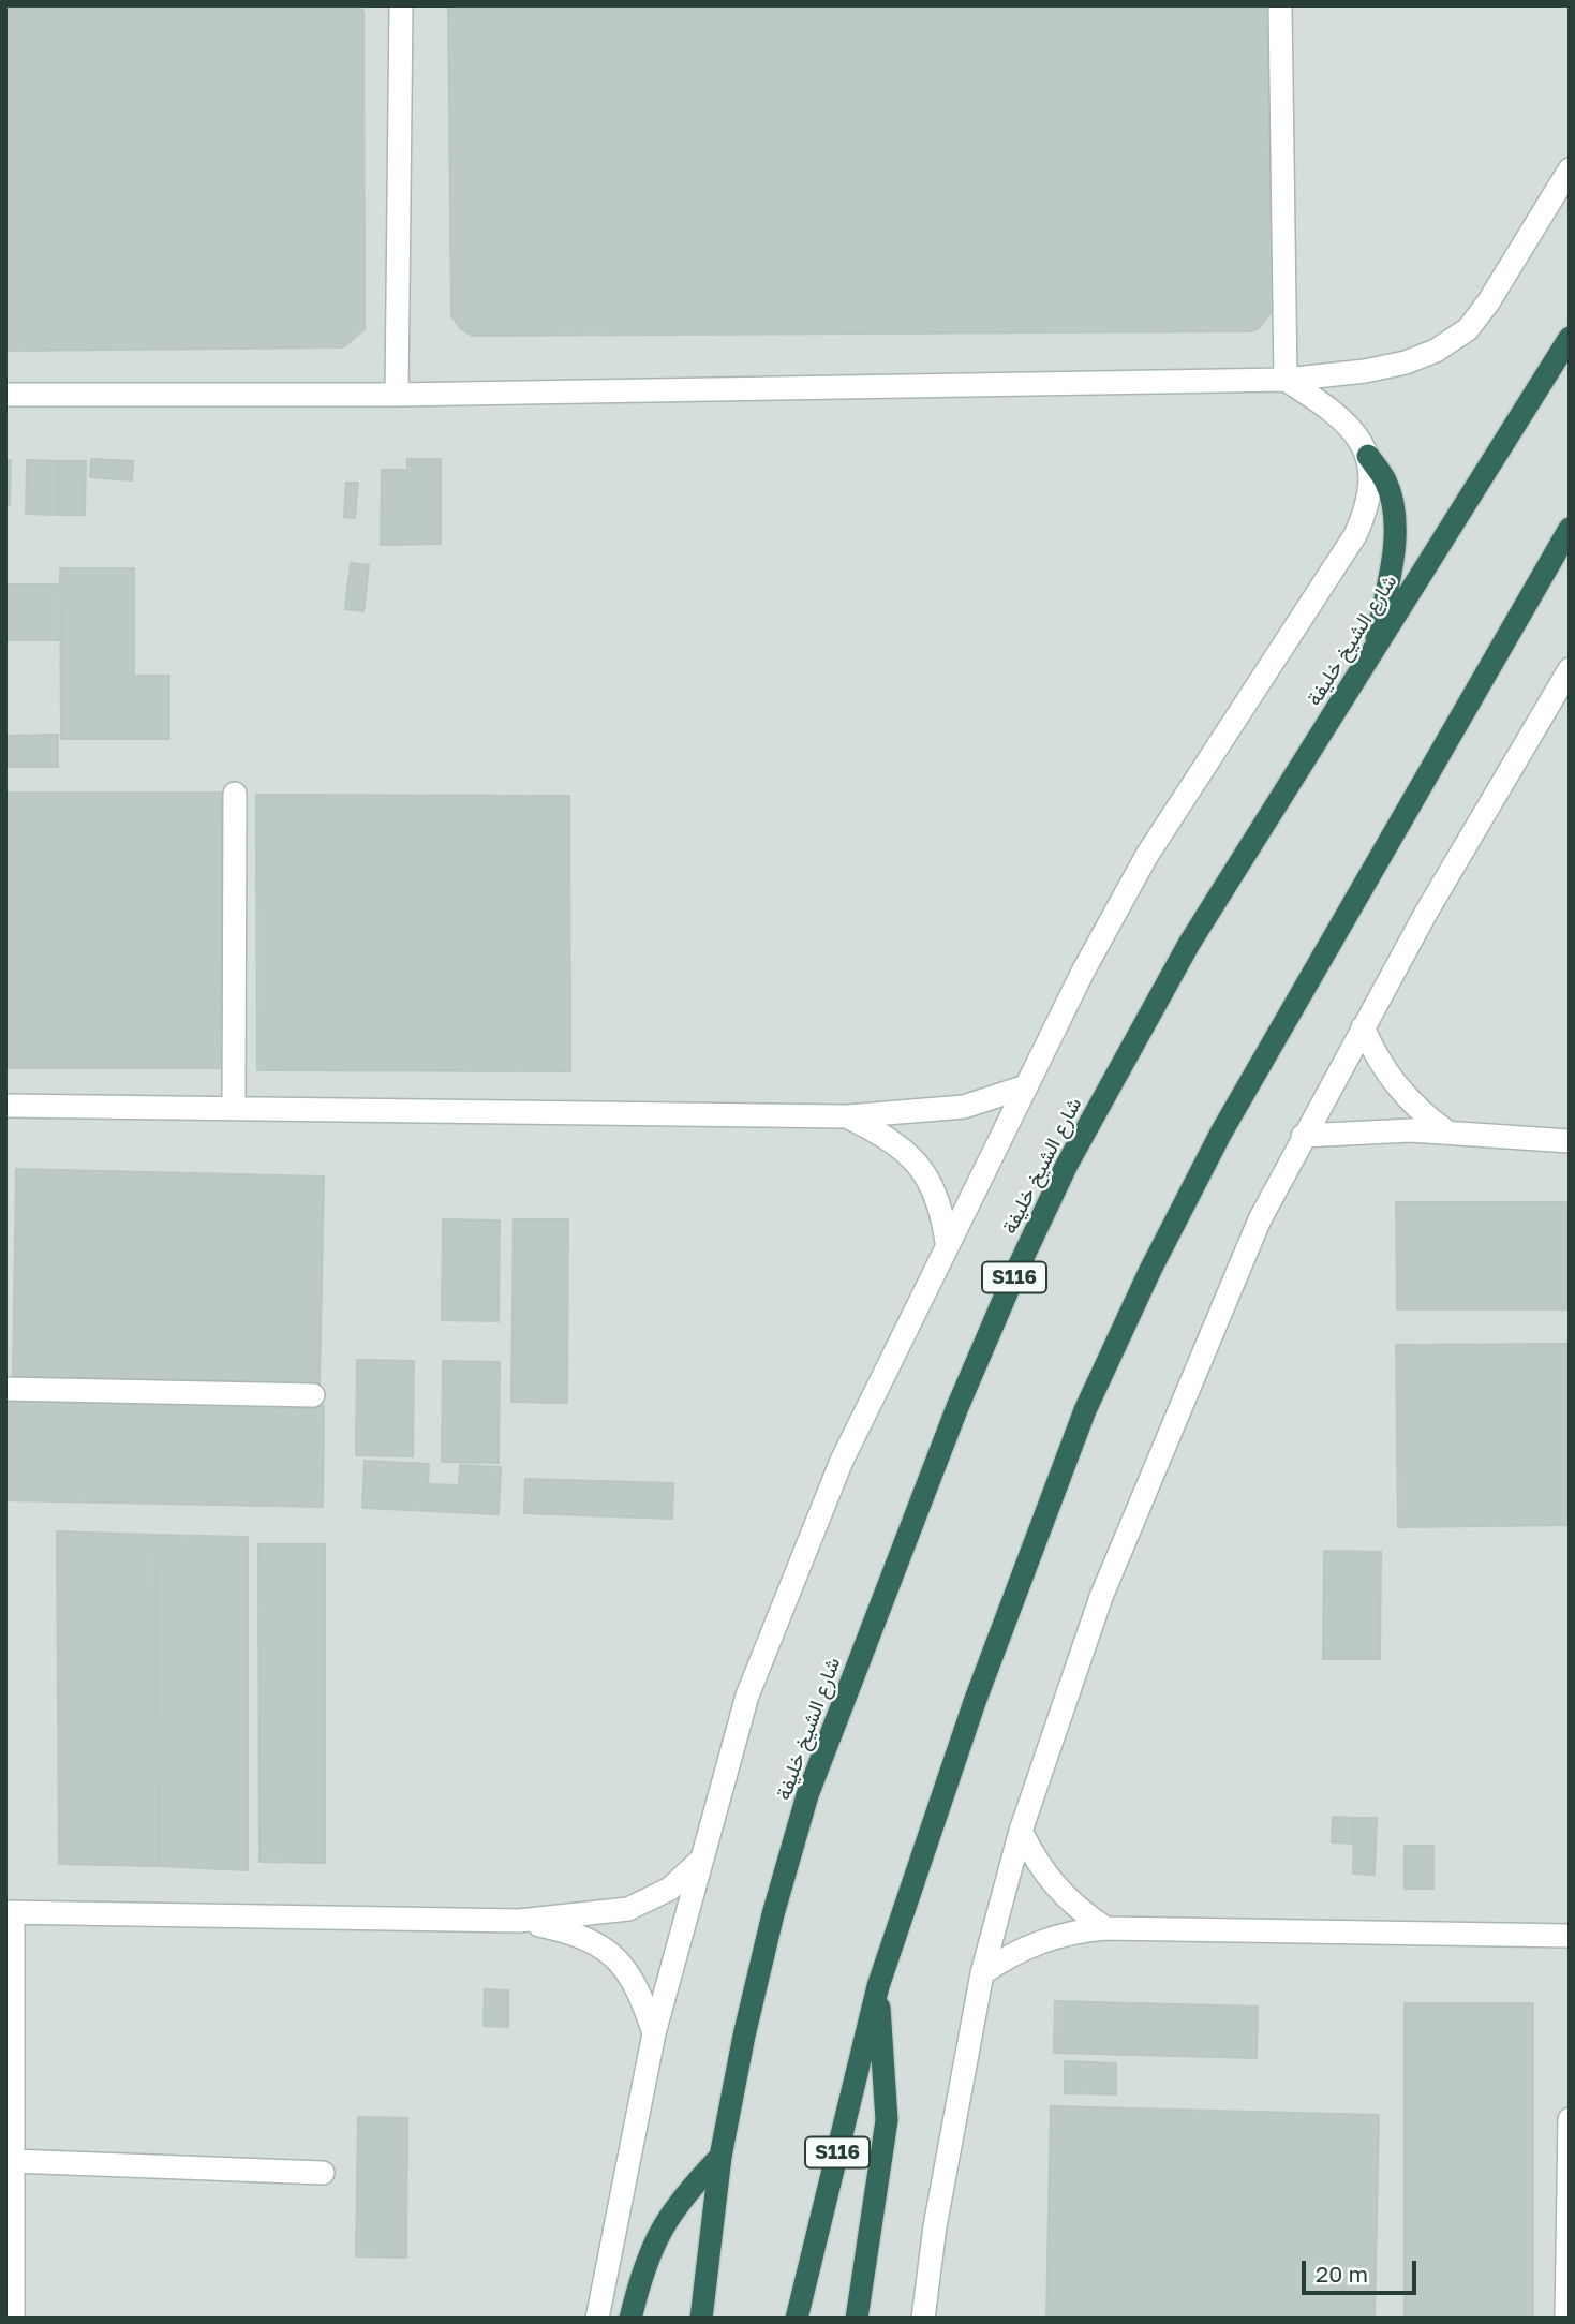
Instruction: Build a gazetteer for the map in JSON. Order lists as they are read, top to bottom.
{
  "streets": {
    "highway": ["شارع الشيخ خليفة", "S116"]
  },
  "scale_bar": "20 m"
}
